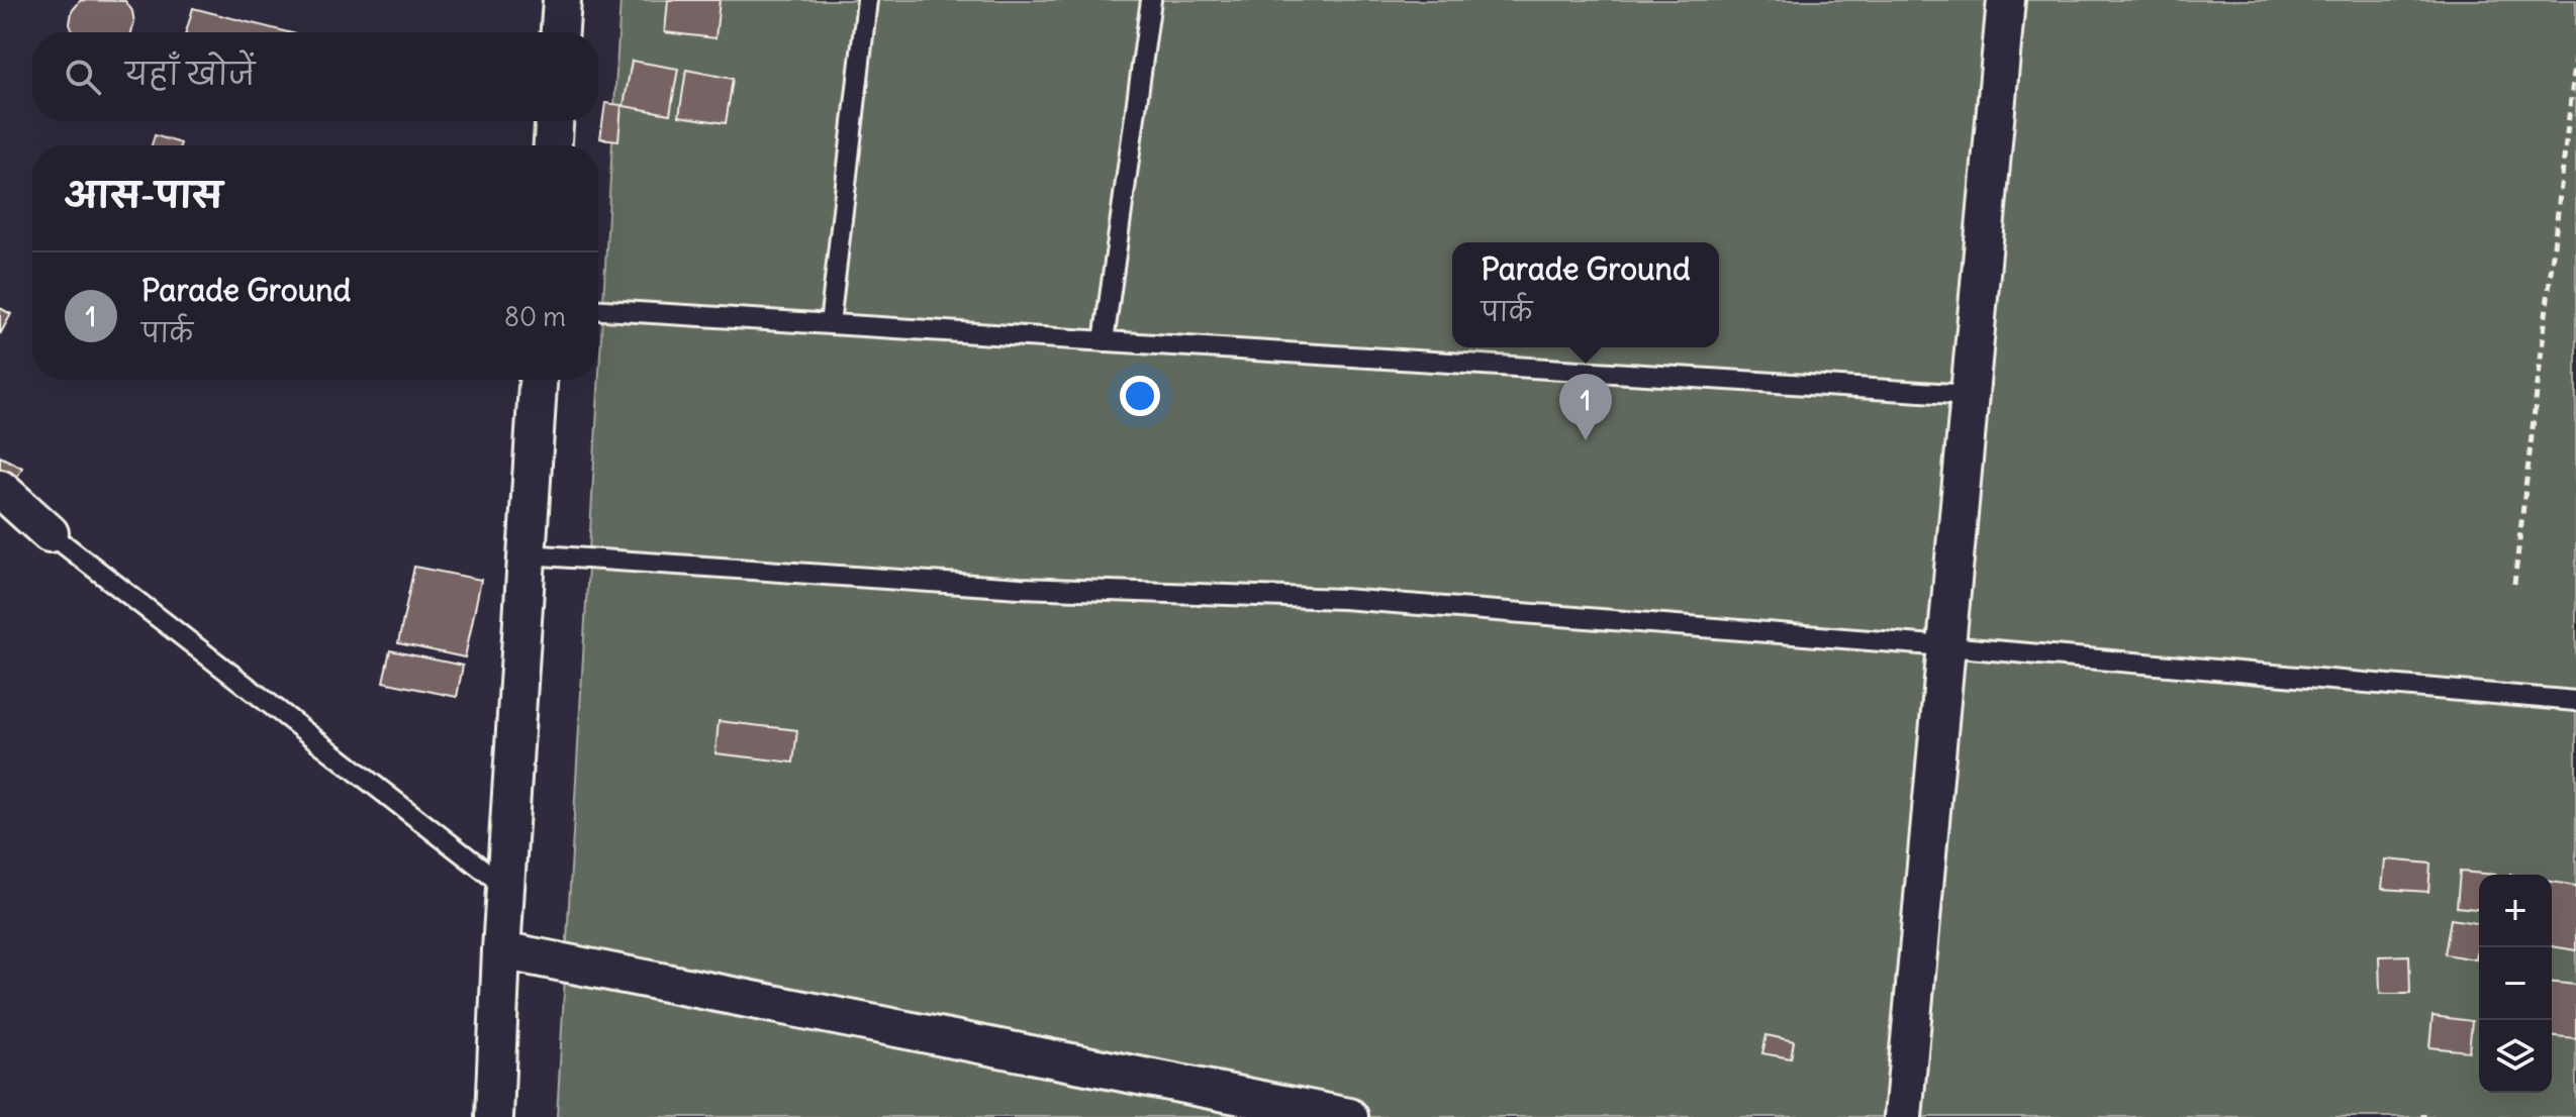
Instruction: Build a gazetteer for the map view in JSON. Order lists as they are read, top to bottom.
{
  "page": {
    "search": "यहाँ खोजें",
    "heading": "आस-पास",
    "popup": ["Parade Ground", "पार्क"],
    "list": [
      {
        "mark": "1",
        "name": "Parade Ground",
        "note": "पार्क",
        "value": "80 m"
      }
    ],
    "pins": "1",
    "map_buttons": ["+", "−"]
  }
}
